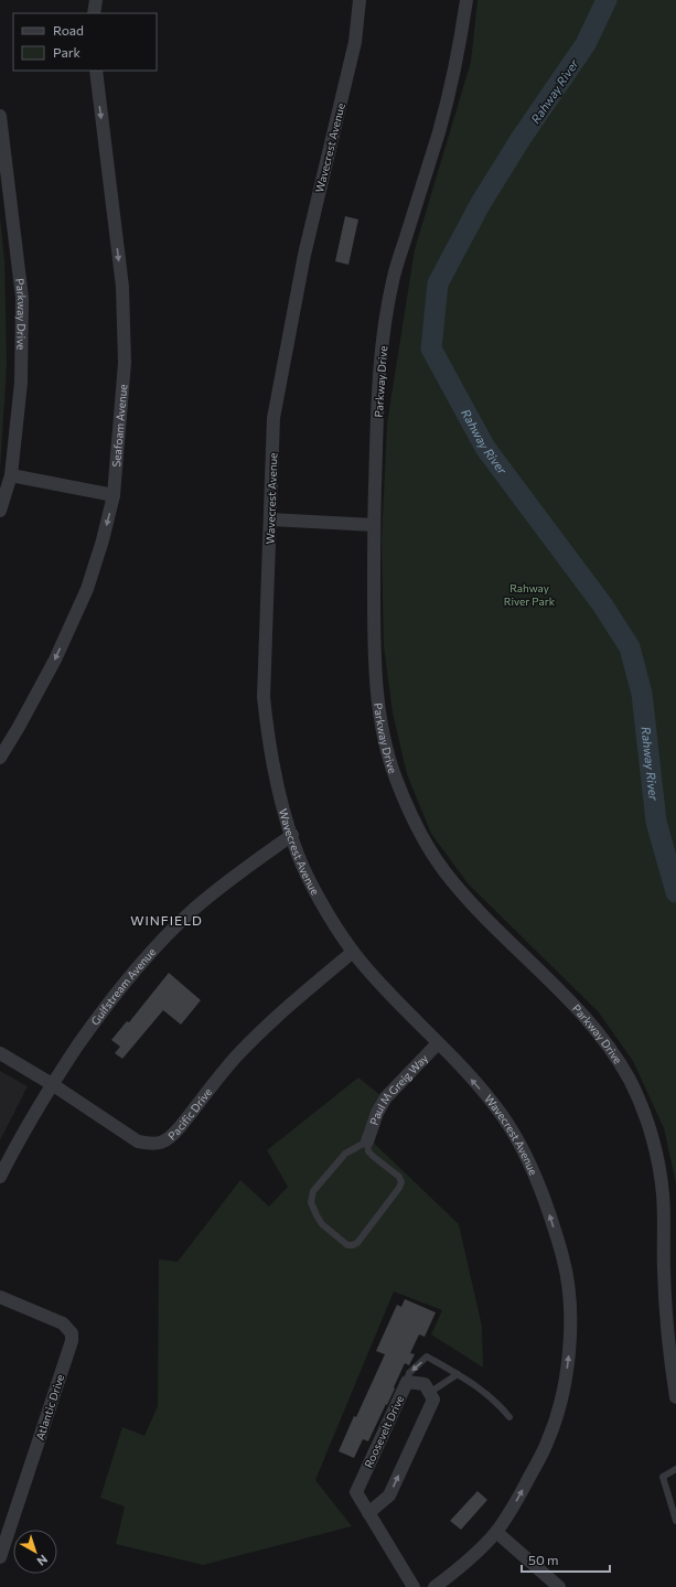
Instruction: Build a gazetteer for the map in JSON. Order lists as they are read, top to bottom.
{
  "streets": {
    "street": [
      "Wavecrest Avenue",
      "Parkway Drive",
      "Seafoam Avenue",
      "Gulfstream Avenue",
      "Paul M Greig Way",
      "Pacific Drive",
      "Atlantic Drive",
      "Roosevelt Drive"
    ]
  },
  "crossings": [
    ["Wavecrest Avenue", "Gulfstream Avenue"],
    ["Wavecrest Avenue", "Paul M Greig Way"],
    ["Wavecrest Avenue", "Pacific Drive"],
    ["Gulfstream Avenue", "Pacific Drive"]
  ],
  "one_way": ["Seafoam Avenue"],
  "districts": ["WINFIELD"],
  "water": ["Rahway River"],
  "parks": ["Rahway River Park"],
  "legend": ["Road", "Park"],
  "scale_bar": "50 m",
  "north": "bottom right"
}
